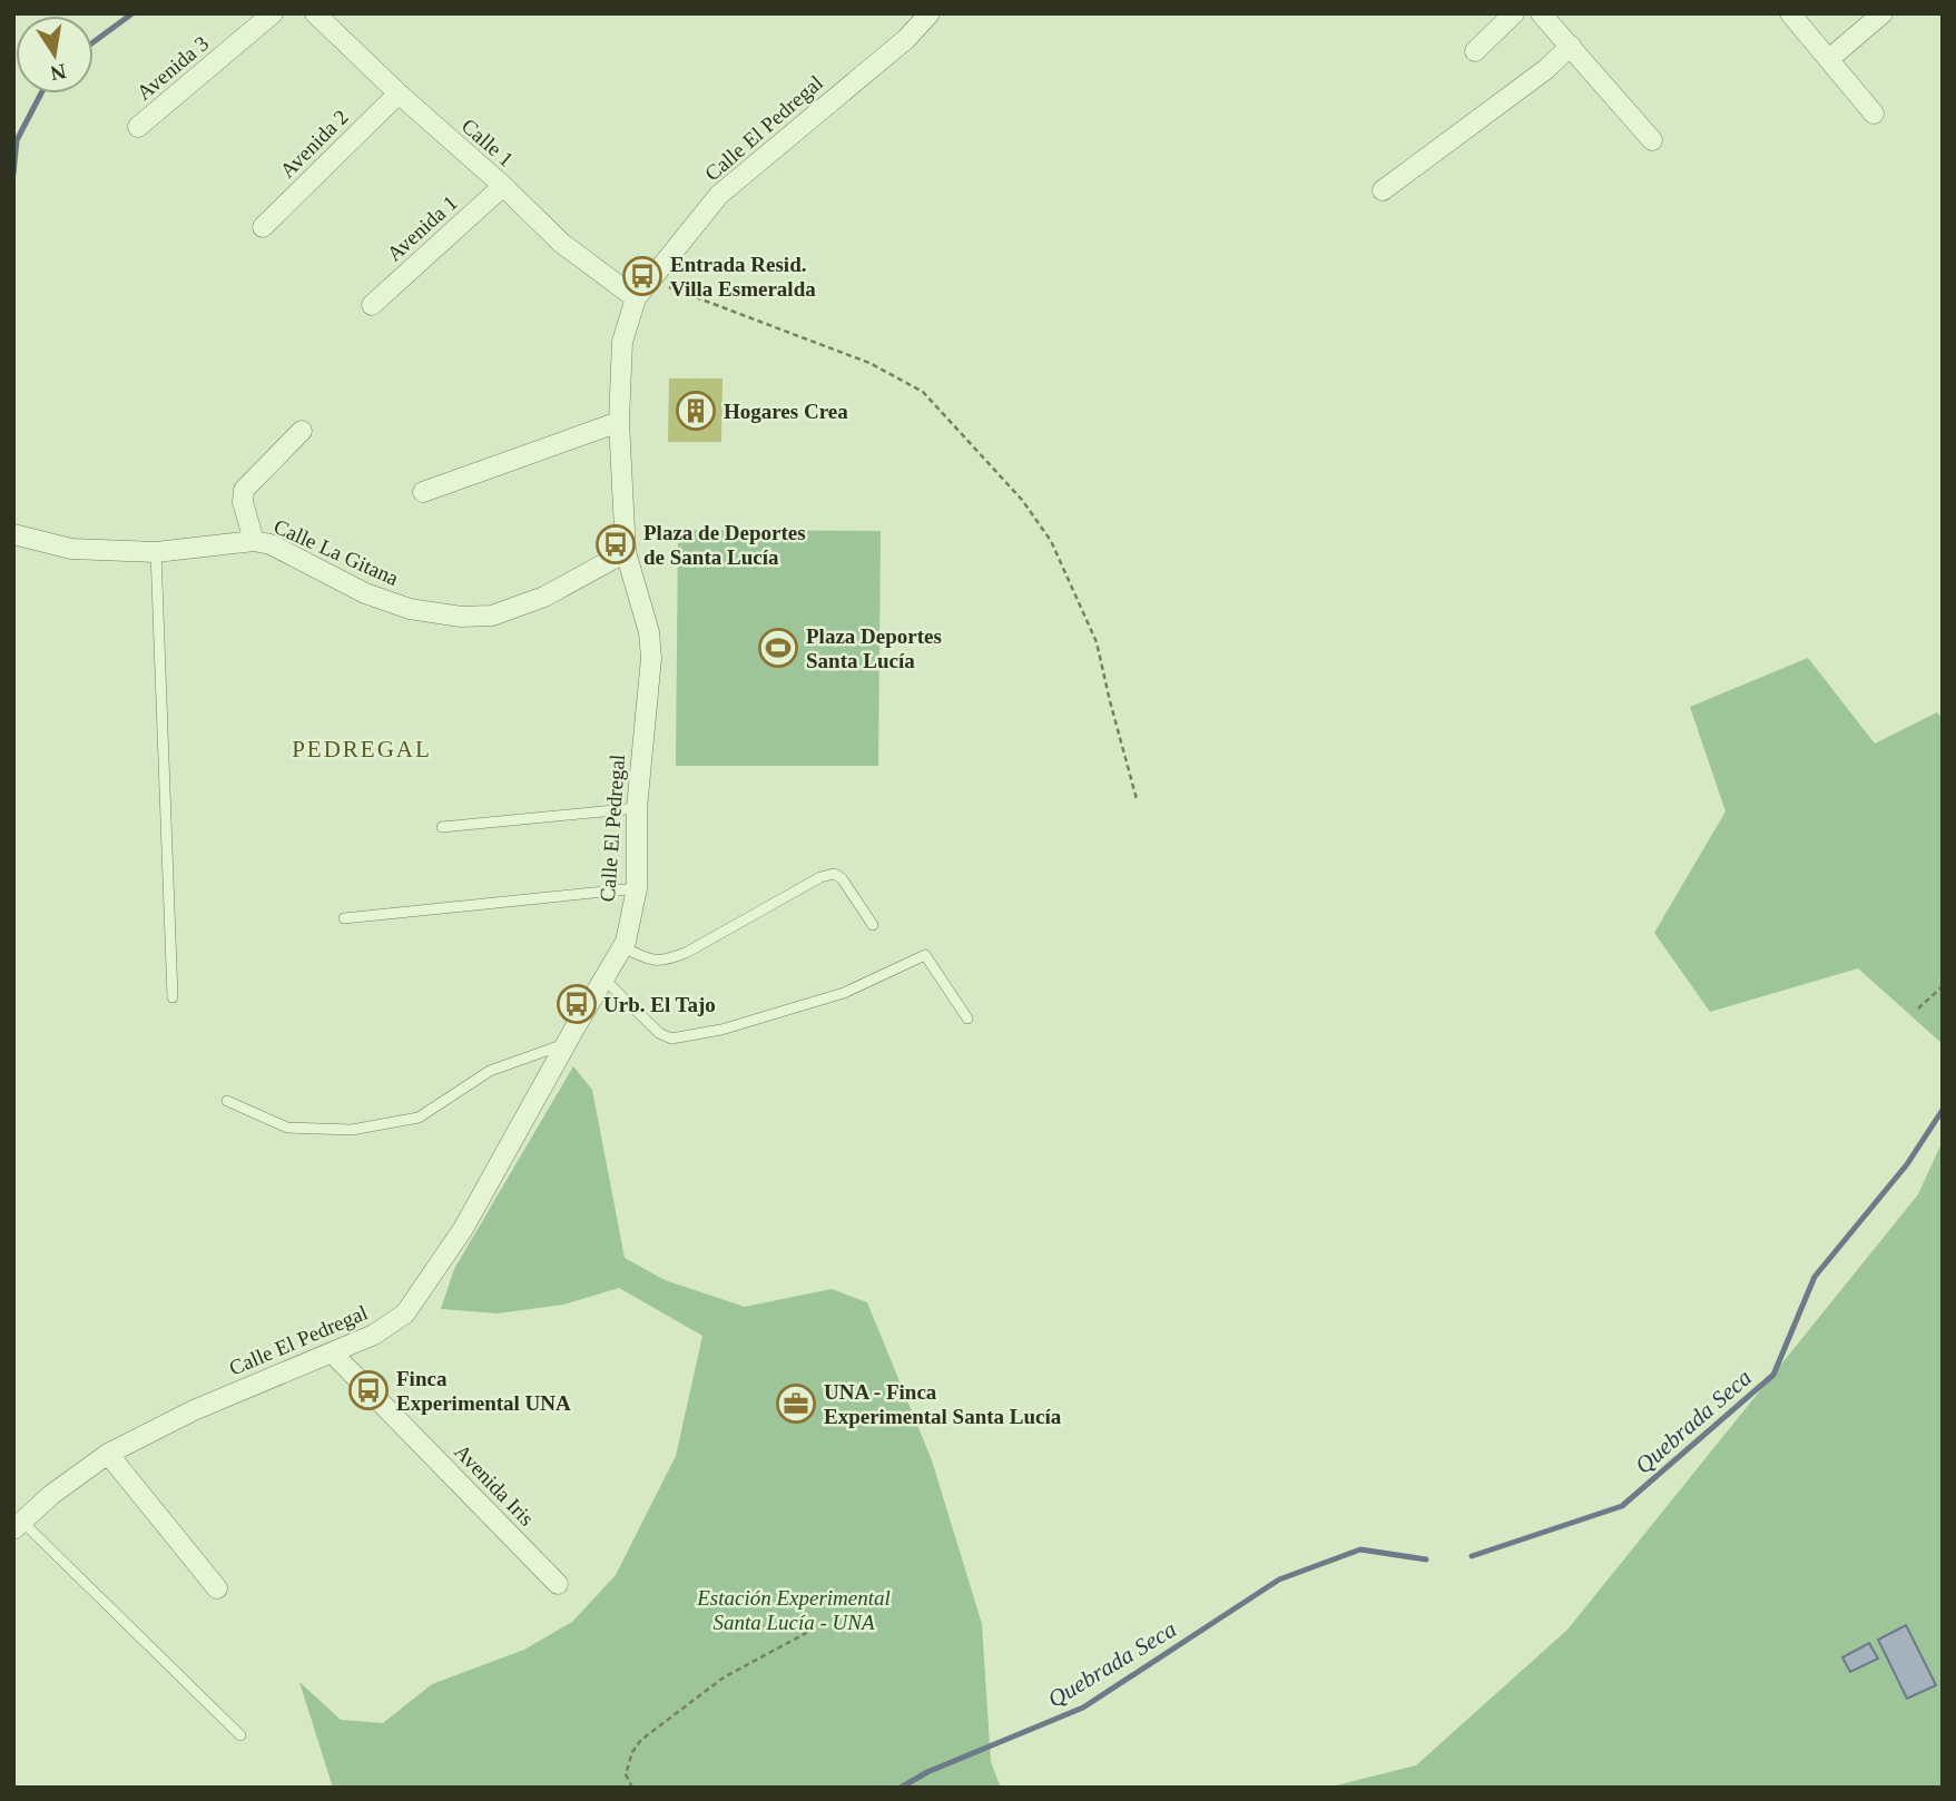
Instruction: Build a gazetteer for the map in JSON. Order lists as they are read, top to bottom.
{
  "streets": {
    "street": [
      "Avenida 3",
      "Calle El Pedregal",
      "Calle 1",
      "Avenida 2",
      "Avenida 1",
      "Calle La Gitana",
      "Avenida Iris"
    ]
  },
  "crossings": [
    ["Calle El Pedregal", "Calle 1"],
    ["Calle El Pedregal", "Calle La Gitana"],
    ["Calle El Pedregal", "Avenida Iris"],
    ["Calle 1", "Avenida 2"],
    ["Calle 1", "Avenida 1"]
  ],
  "districts": ["PEDREGAL"],
  "water": ["Quebrada Seca"],
  "parks": ["Estación Experimental Santa Lucía - UNA"],
  "places": {
    "bus stop": [
      "Entrada Resid. Villa Esmeralda",
      "Plaza de Deportes de Santa Lucía",
      "Urb. El Tajo",
      "Finca Experimental UNA"
    ],
    "building": ["Hogares Crea"],
    "sports": ["Plaza Deportes Santa Lucía"],
    "office": ["UNA - Finca Experimental Santa Lucía"]
  },
  "north": "bottom"
}
